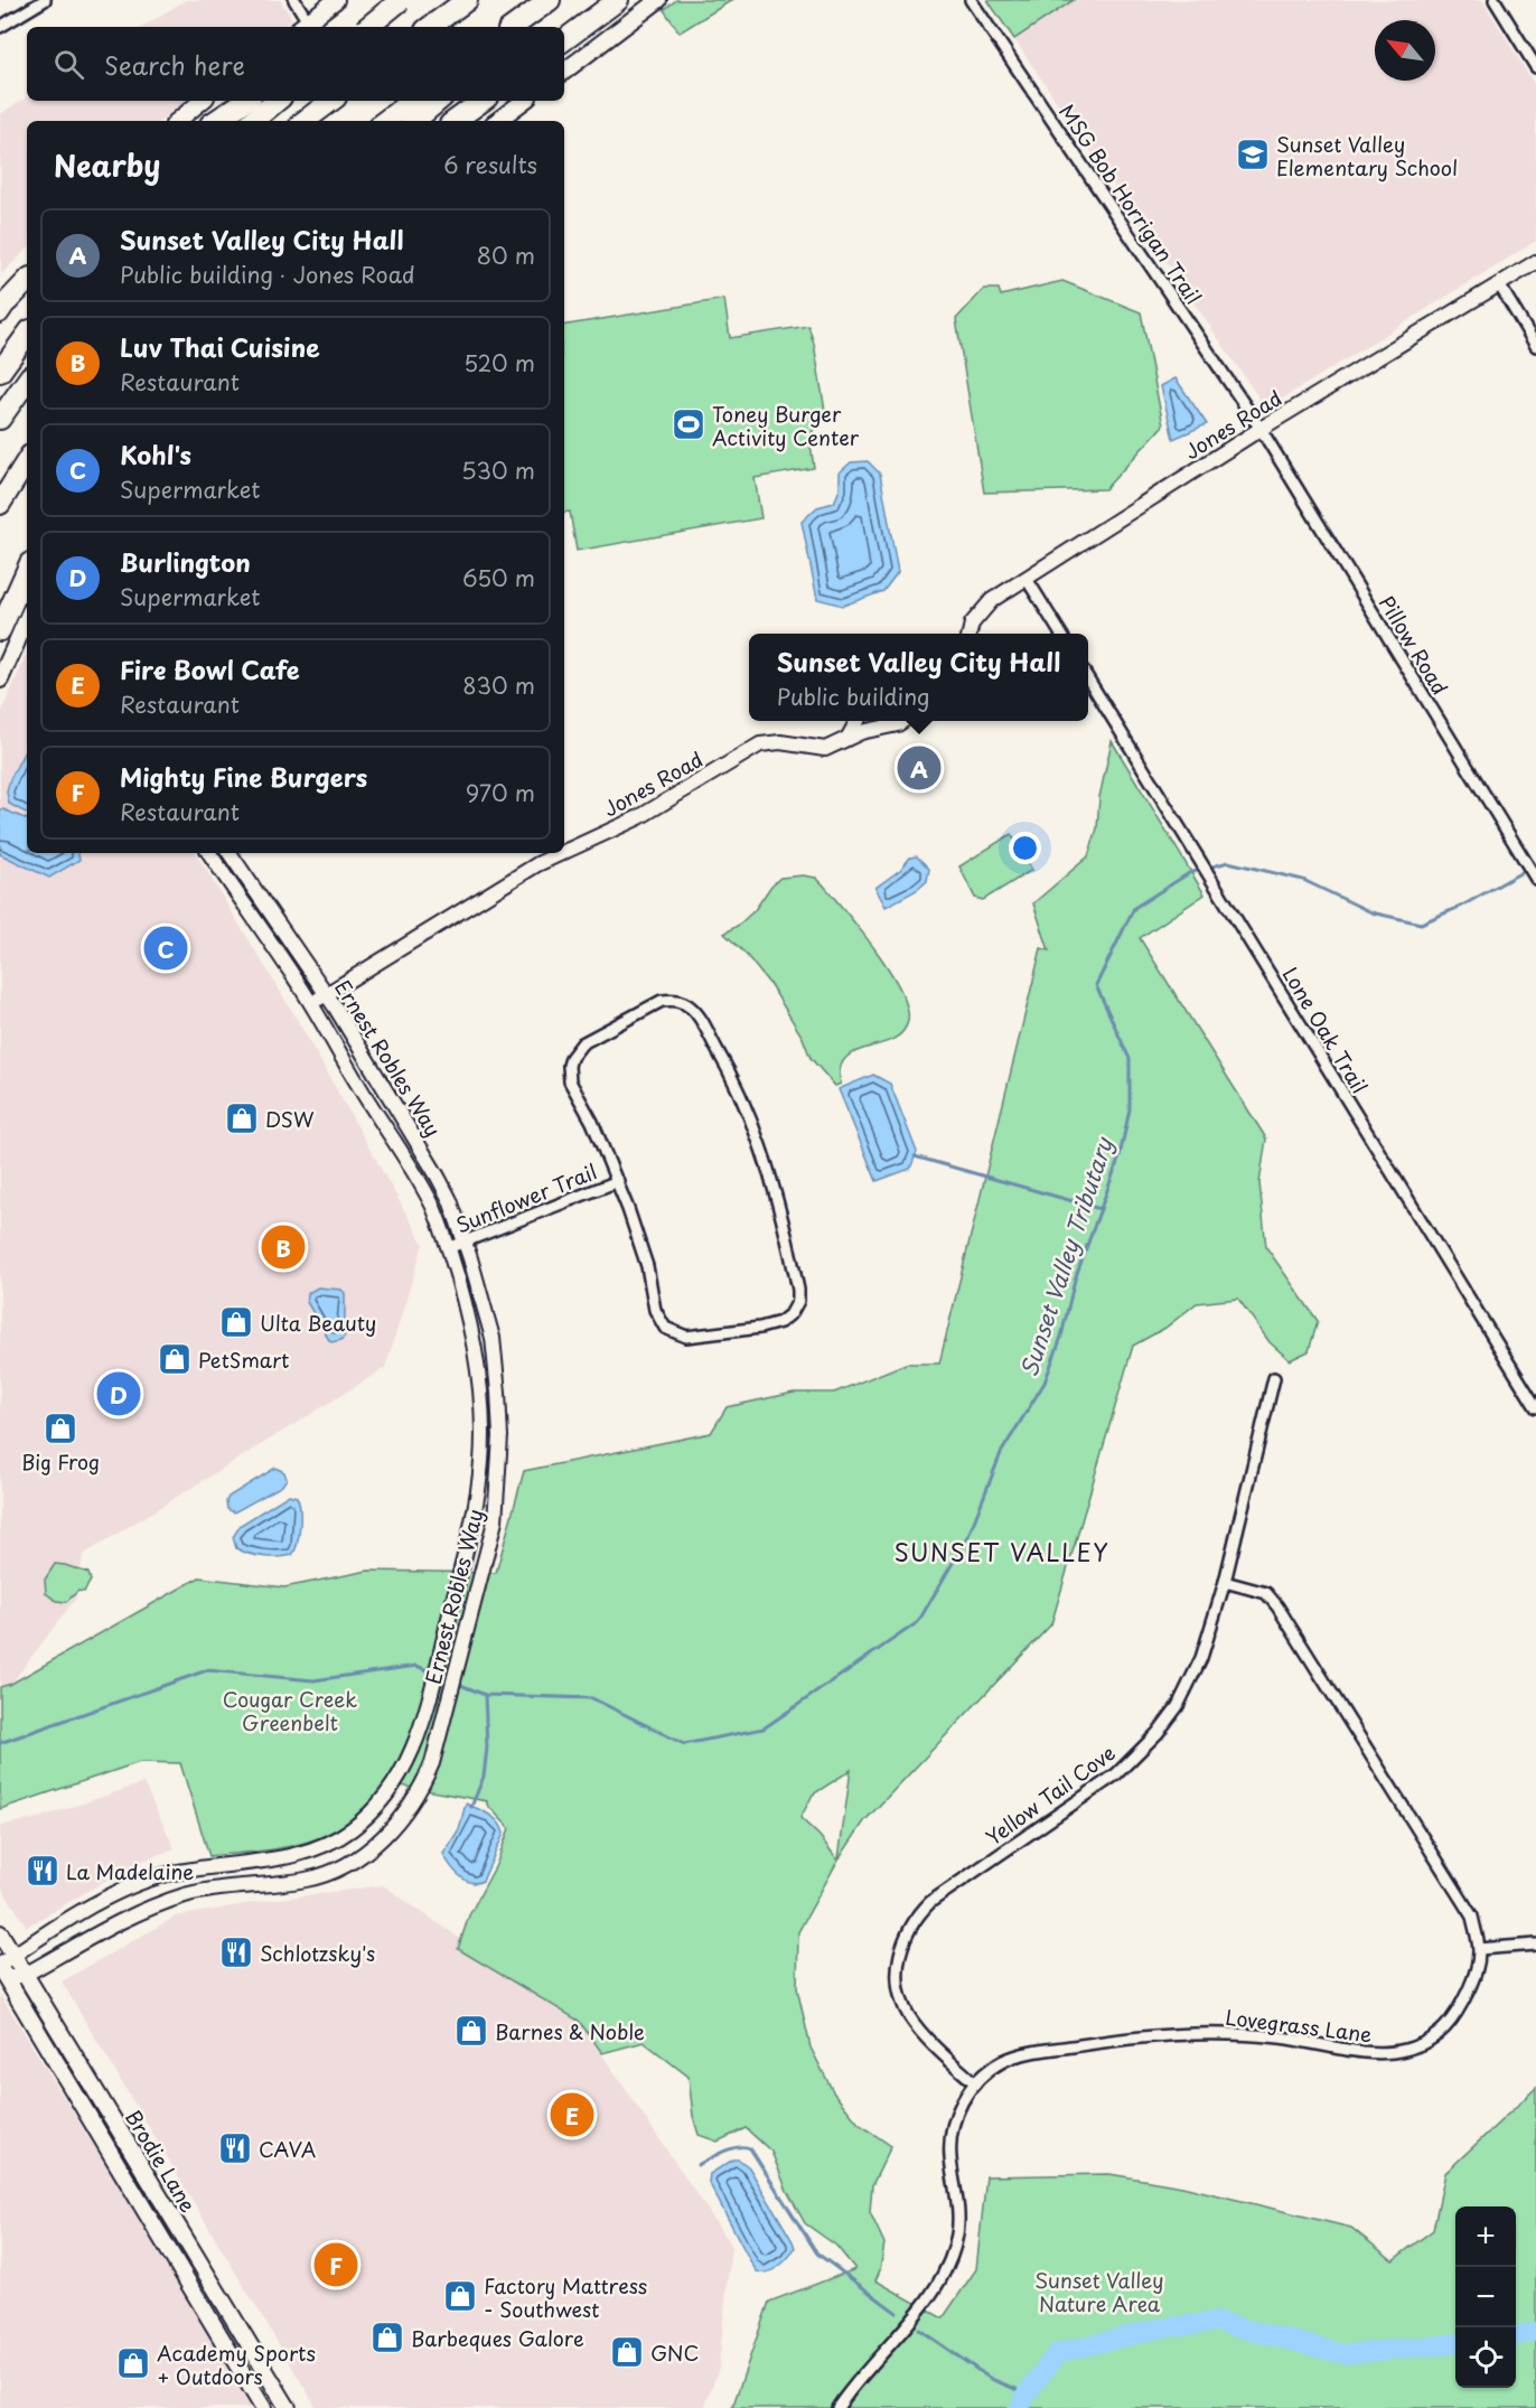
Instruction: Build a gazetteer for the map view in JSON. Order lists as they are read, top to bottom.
{
  "streets": {
    "main road": ["Brodie Lane"],
    "street": [
      "MSG Bob Horrigan Trail",
      "Jones Road",
      "Pillow Road",
      "Lone Oak Trail",
      "Ernest Robles Way",
      "Sunflower Trail",
      "Yellow Tail Cove",
      "Lovegrass Lane"
    ]
  },
  "crossings": [
    ["MSG Bob Horrigan Trail", "Jones Road"],
    ["MSG Bob Horrigan Trail", "Pillow Road"],
    ["Jones Road", "Pillow Road"],
    ["Jones Road", "Ernest Robles Way"],
    ["Ernest Robles Way", "Sunflower Trail"],
    ["Ernest Robles Way", "Brodie Lane"],
    ["Yellow Tail Cove", "Lovegrass Lane"]
  ],
  "districts": ["SUNSET VALLEY"],
  "water": ["Sunset Valley Tributary"],
  "parks": ["Cougar Creek Greenbelt", "Sunset Valley Nature Area"],
  "places": {
    "school or university": ["Sunset Valley Elementary School"],
    "sports": ["Toney Burger Activity Center"],
    "shop": [
      "DSW",
      "Ulta Beauty",
      "PetSmart",
      "Big Frog",
      "Barnes & Noble",
      "Factory Mattress - Southwest",
      "Barbeques Galore",
      "GNC",
      "Academy Sports + Outdoors"
    ],
    "restaurant": ["La Madelaine", "Schlotzsky's", "CAVA"]
  },
  "north": "top left",
  "page": {
    "search": "Search here",
    "heading": ["Nearby", "6 results"],
    "list": [
      {
        "mark": "A",
        "name": "Sunset Valley City Hall",
        "note": "Public building · Jones Road",
        "value": "80 m"
      },
      {
        "mark": "B",
        "name": "Luv Thai Cuisine",
        "note": "Restaurant",
        "value": "520 m"
      },
      {
        "mark": "C",
        "name": "Kohl's",
        "note": "Supermarket",
        "value": "530 m"
      },
      {
        "mark": "D",
        "name": "Burlington",
        "note": "Supermarket",
        "value": "650 m"
      },
      {
        "mark": "E",
        "name": "Fire Bowl Cafe",
        "note": "Restaurant",
        "value": "830 m"
      },
      {
        "mark": "F",
        "name": "Mighty Fine Burgers",
        "note": "Restaurant",
        "value": "970 m"
      }
    ],
    "popup": ["Sunset Valley City Hall", "Public building"],
    "pins": [
      "A",
      "C",
      "B",
      "D",
      "E",
      "F"
    ],
    "map_buttons": ["+", "−"]
  }
}
